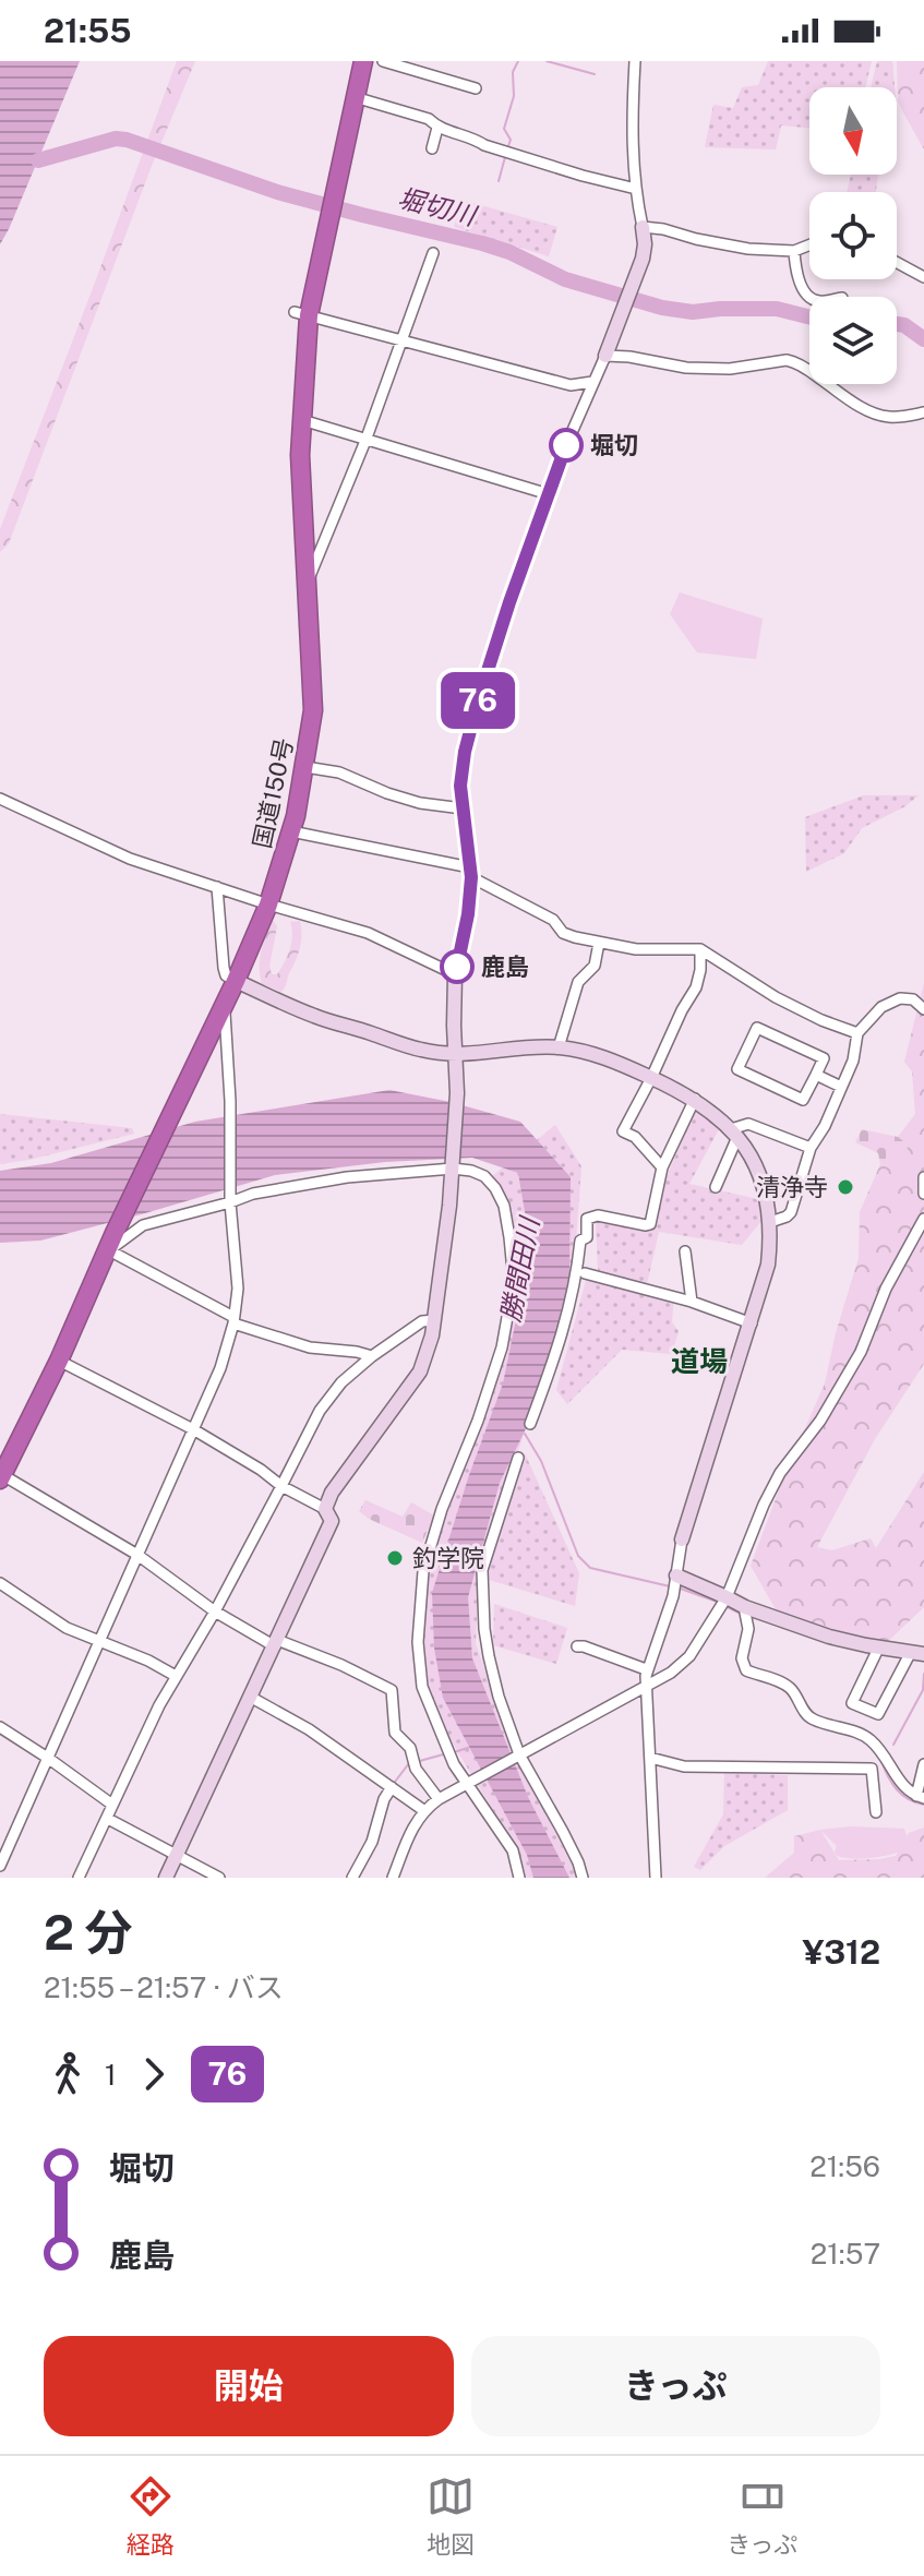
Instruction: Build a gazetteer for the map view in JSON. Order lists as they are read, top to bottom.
{
  "streets": {
    "highway": ["国道150号"]
  },
  "districts": ["道場"],
  "water": ["堀切川", "勝間田川"],
  "places": [
    "堀切",
    "鹿島",
    "清浄寺",
    "釣学院"
  ],
  "lines": ["bus line 76"],
  "north": "bottom",
  "page": {
    "status": "21:55",
    "on_map": "76",
    "heading": ["2 分", "21:55 – 21:57 · バス", "¥312"],
    "legs": ["1", "76"],
    "list": [
      {
        "name": "堀切",
        "value": "21:56"
      },
      {
        "name": "鹿島",
        "value": "21:57"
      }
    ],
    "buttons": ["開始", "きっぷ"],
    "tabs": ["経路", "地図", "きっぷ"]
  }
}
